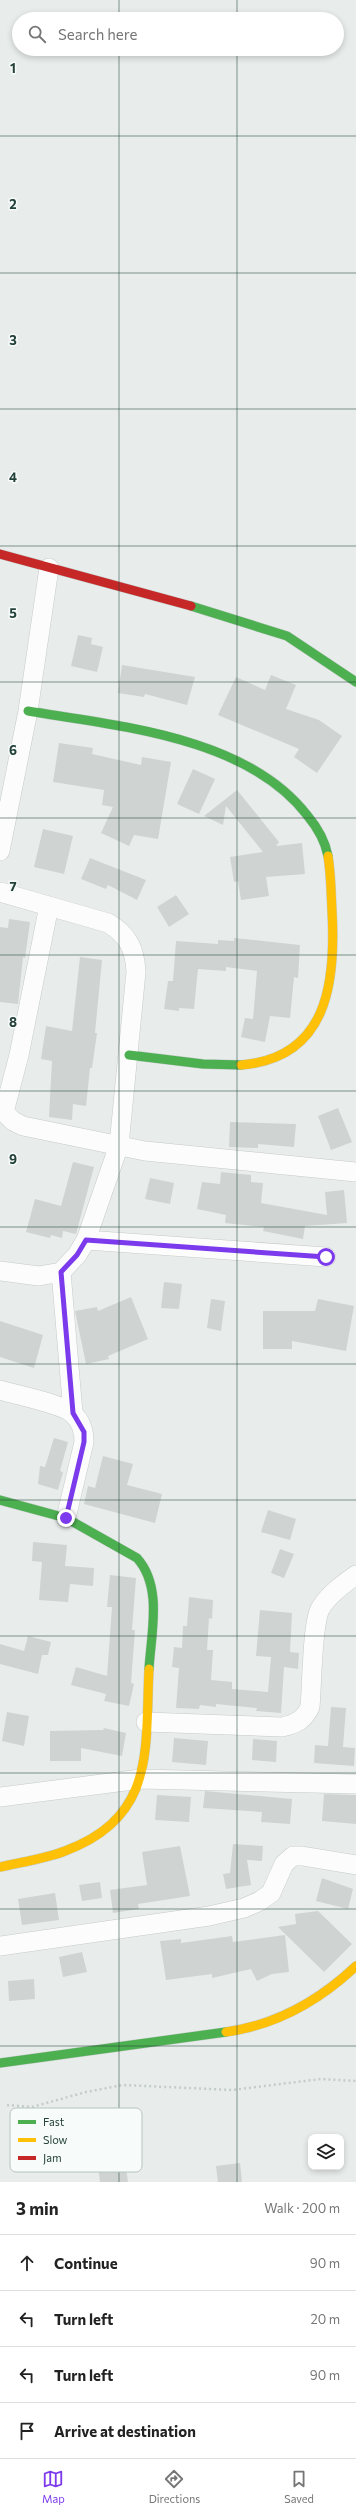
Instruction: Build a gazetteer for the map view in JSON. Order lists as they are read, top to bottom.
{
  "legend": ["Fast", "Slow", "Jam"],
  "page": {
    "search": "Search here",
    "heading": ["3 min", "Walk · 200 m"],
    "list": [
      ["Continue", "90 m"],
      ["Turn left", "20 m"],
      ["Turn left", "90 m"],
      "Arrive at destination"
    ],
    "nav": ["Map", "Directions", "Saved"]
  },
  "grid": {
    "rows": [
      "1",
      "2",
      "3",
      "4",
      "5",
      "6",
      "7",
      "8",
      "9"
    ]
  }
}
